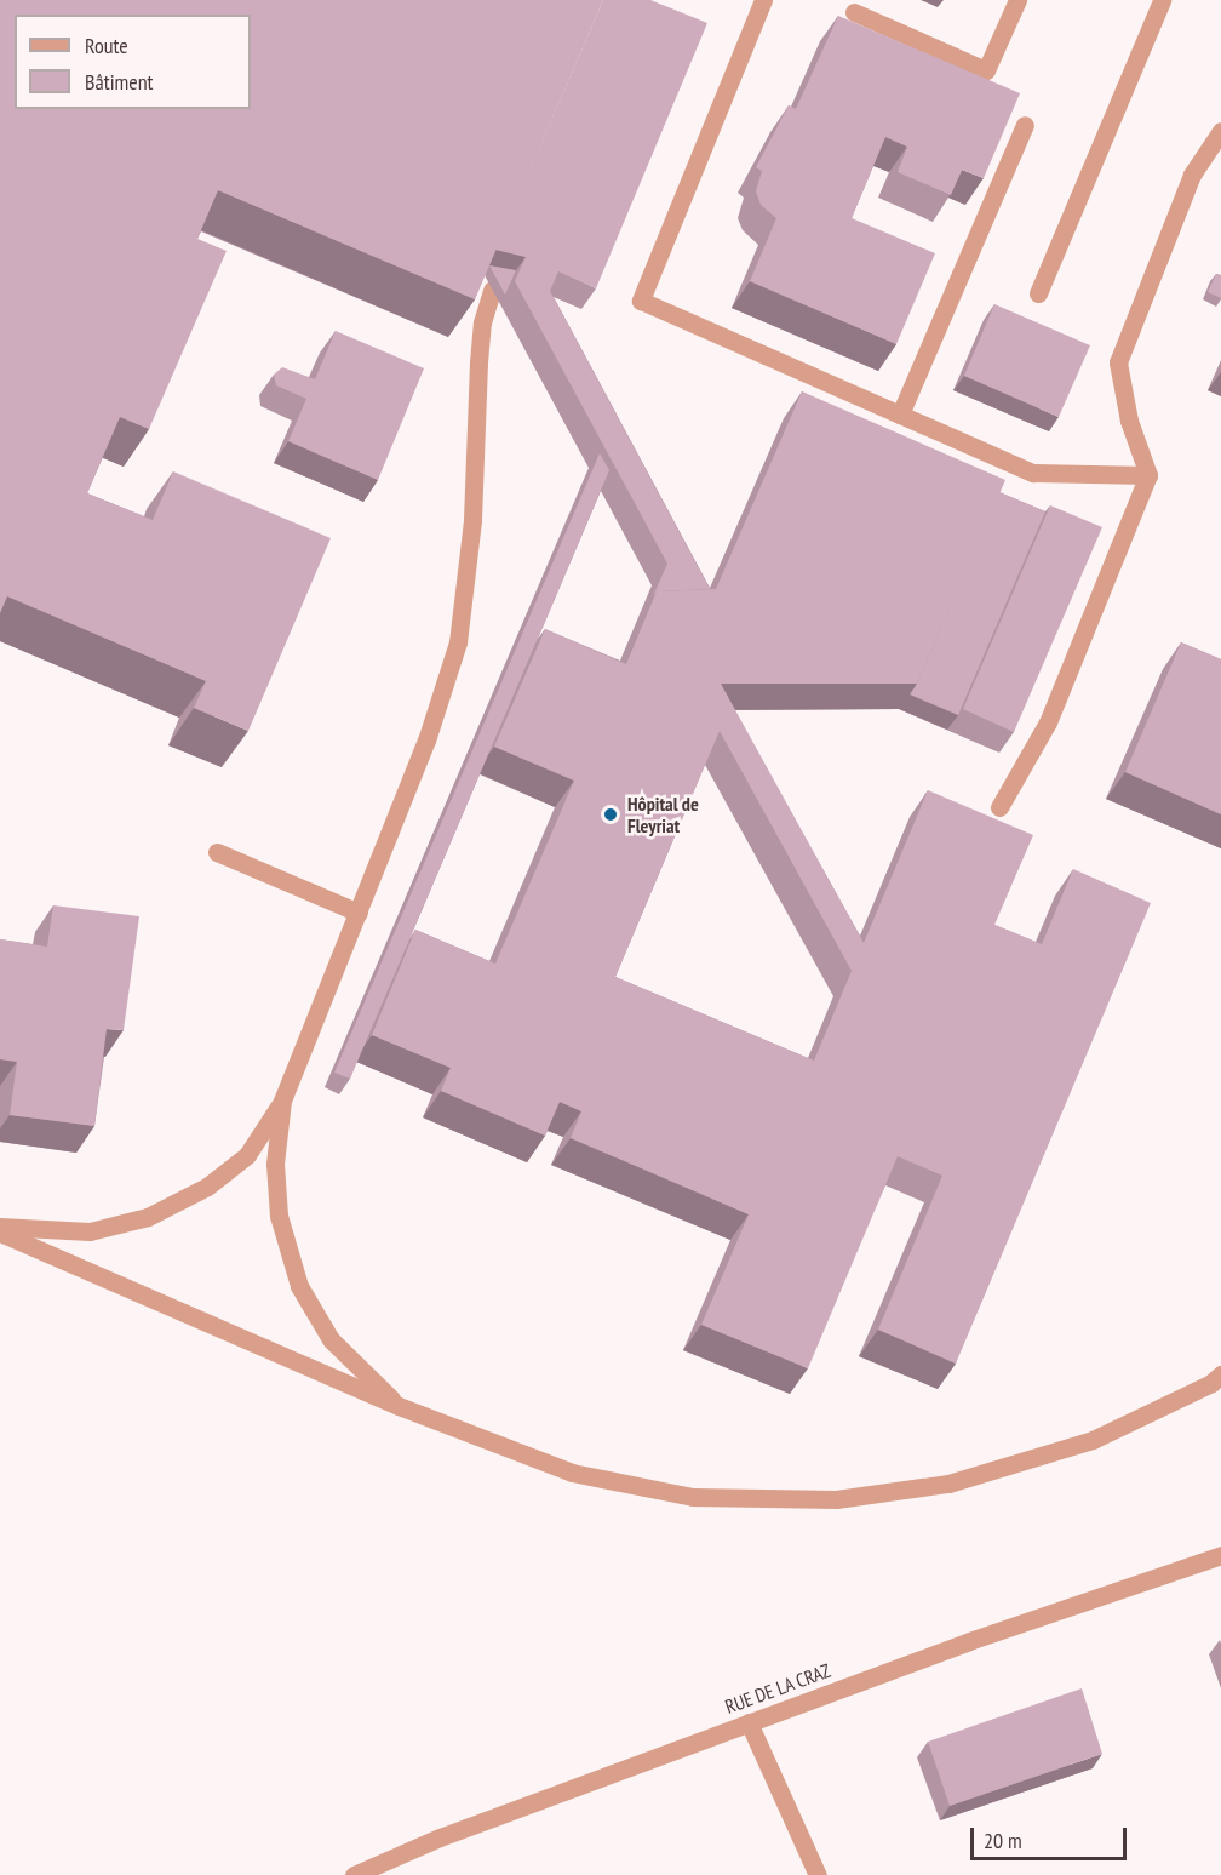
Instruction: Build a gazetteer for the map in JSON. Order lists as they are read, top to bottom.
{
  "streets": {
    "street": ["RUE DE LA CRAZ"]
  },
  "places": ["Hôpital de Fleyriat"],
  "legend": ["Route", "Bâtiment"],
  "scale_bar": "20 m"
}
